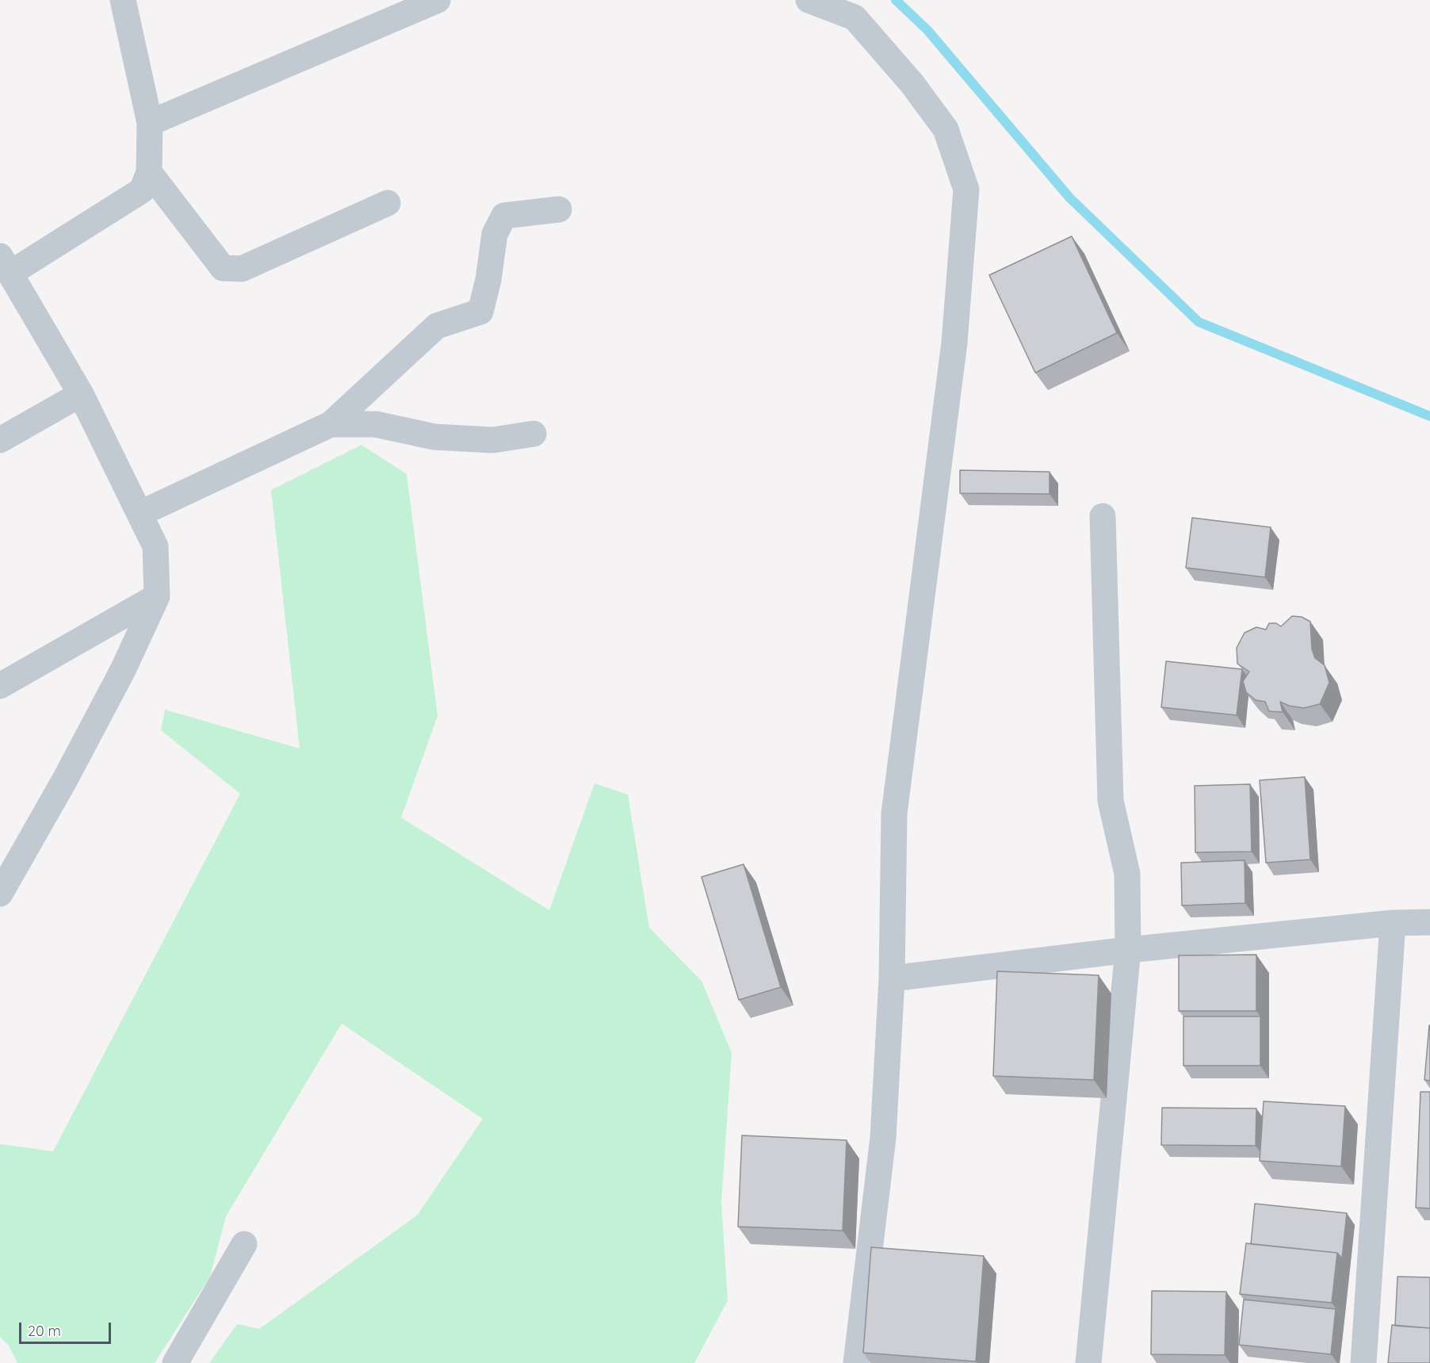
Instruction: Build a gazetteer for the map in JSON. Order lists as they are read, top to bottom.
{
  "scale_bar": "20 m"
}
